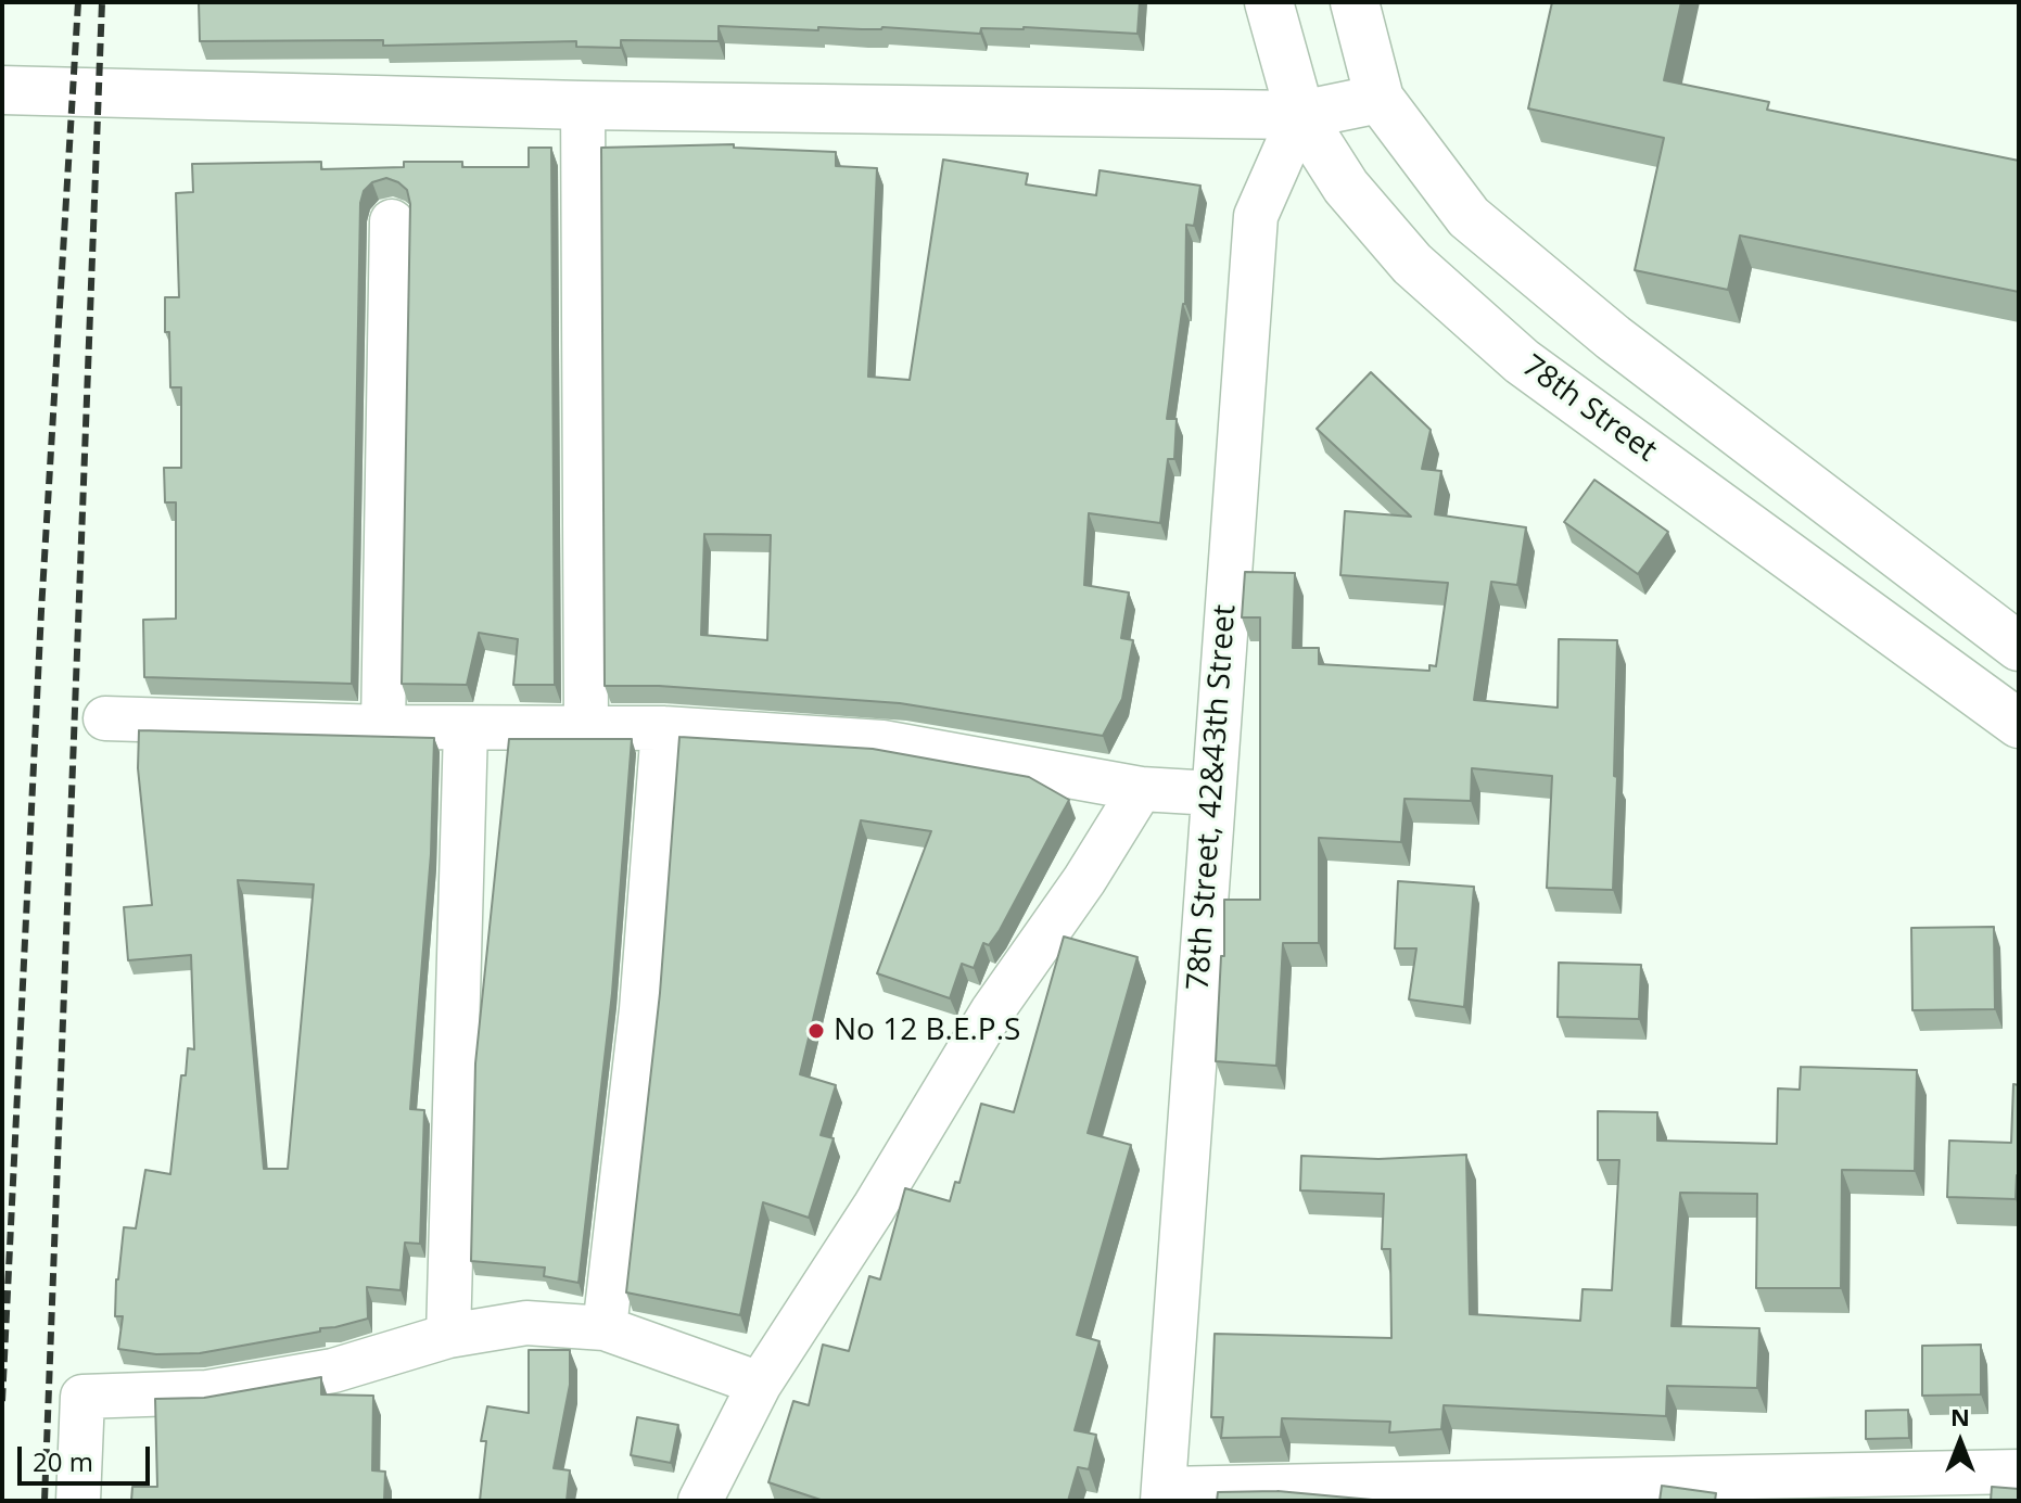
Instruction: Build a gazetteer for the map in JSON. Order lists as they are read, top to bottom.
{
  "streets": {
    "main road": ["78th Street"],
    "street": ["78th Street, 42&43th Street"]
  },
  "crossings": [
    ["78th Street", "78th Street, 42&43th Street"]
  ],
  "places": ["No 12 B.E.P.S"],
  "scale_bar": "20 m",
  "north": "top"
}
